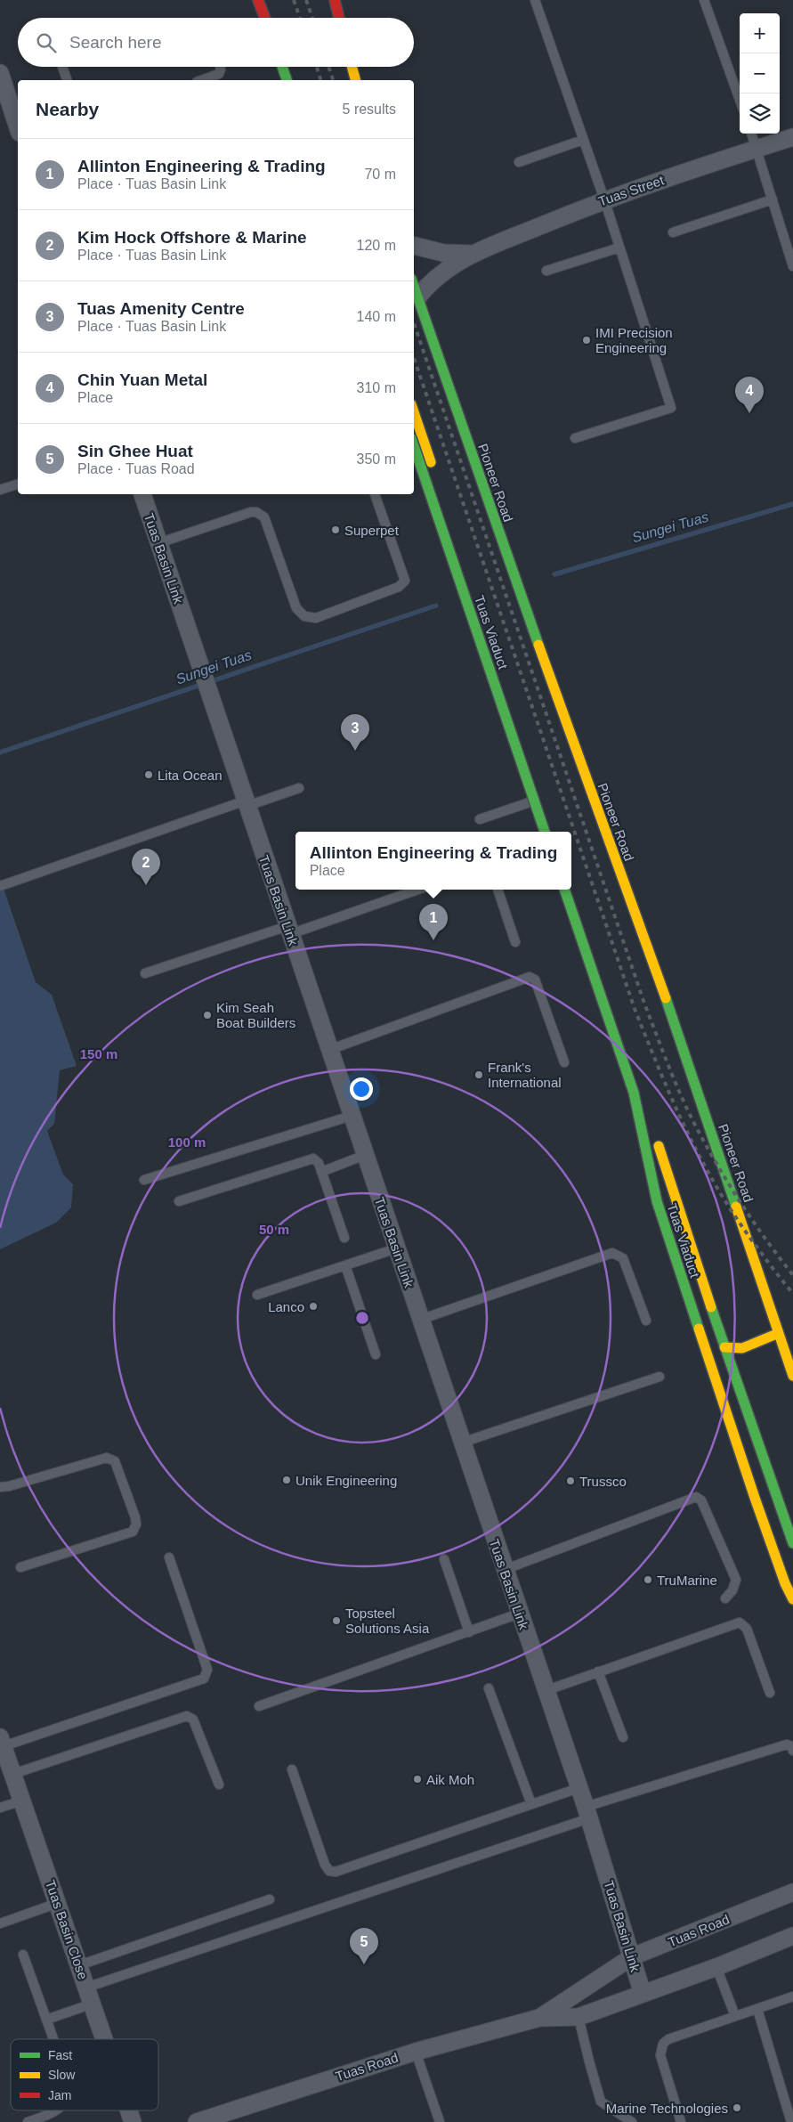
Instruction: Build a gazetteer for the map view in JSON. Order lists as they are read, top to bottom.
{
  "streets": {
    "main road": ["Pioneer Road", "Tuas Viaduct"],
    "street": [
      "Tuas Street",
      "Tuas Basin Link",
      "Tuas Basin Close",
      "Tuas Road"
    ]
  },
  "crossings": [
    ["Tuas Street", "Pioneer Road"],
    ["Tuas Basin Link", "Tuas Road"]
  ],
  "water": ["Sungei Tuas"],
  "places": [
    "IMI Precision Engineering",
    "Superpet",
    "Lita Ocean",
    "Kim Seah Boat Builders",
    "Frank's International",
    "Lanco",
    "Unik Engineering",
    "Trussco",
    "TruMarine",
    "Topsteel Solutions Asia",
    "Aik Moh",
    "Marine Technologies"
  ],
  "legend": ["Fast", "Slow", "Jam"],
  "page": {
    "map_buttons": ["+", "−"],
    "search": "Search here",
    "heading": ["Nearby", "5 results"],
    "list": [
      {
        "mark": "1",
        "name": "Allinton Engineering & Trading",
        "note": "Place · Tuas Basin Link",
        "value": "70 m"
      },
      {
        "mark": "2",
        "name": "Kim Hock Offshore & Marine",
        "note": "Place · Tuas Basin Link",
        "value": "120 m"
      },
      {
        "mark": "3",
        "name": "Tuas Amenity Centre",
        "note": "Place · Tuas Basin Link",
        "value": "140 m"
      },
      {
        "mark": "4",
        "name": "Chin Yuan Metal",
        "note": "Place",
        "value": "310 m"
      },
      {
        "mark": "5",
        "name": "Sin Ghee Huat",
        "note": "Place · Tuas Road",
        "value": "350 m"
      }
    ],
    "pins": [
      "4",
      "3",
      "2",
      "1",
      "5"
    ],
    "popup": ["Allinton Engineering & Trading", "Place"]
  },
  "rings": ["150 m", "100 m", "50 m"]
}
